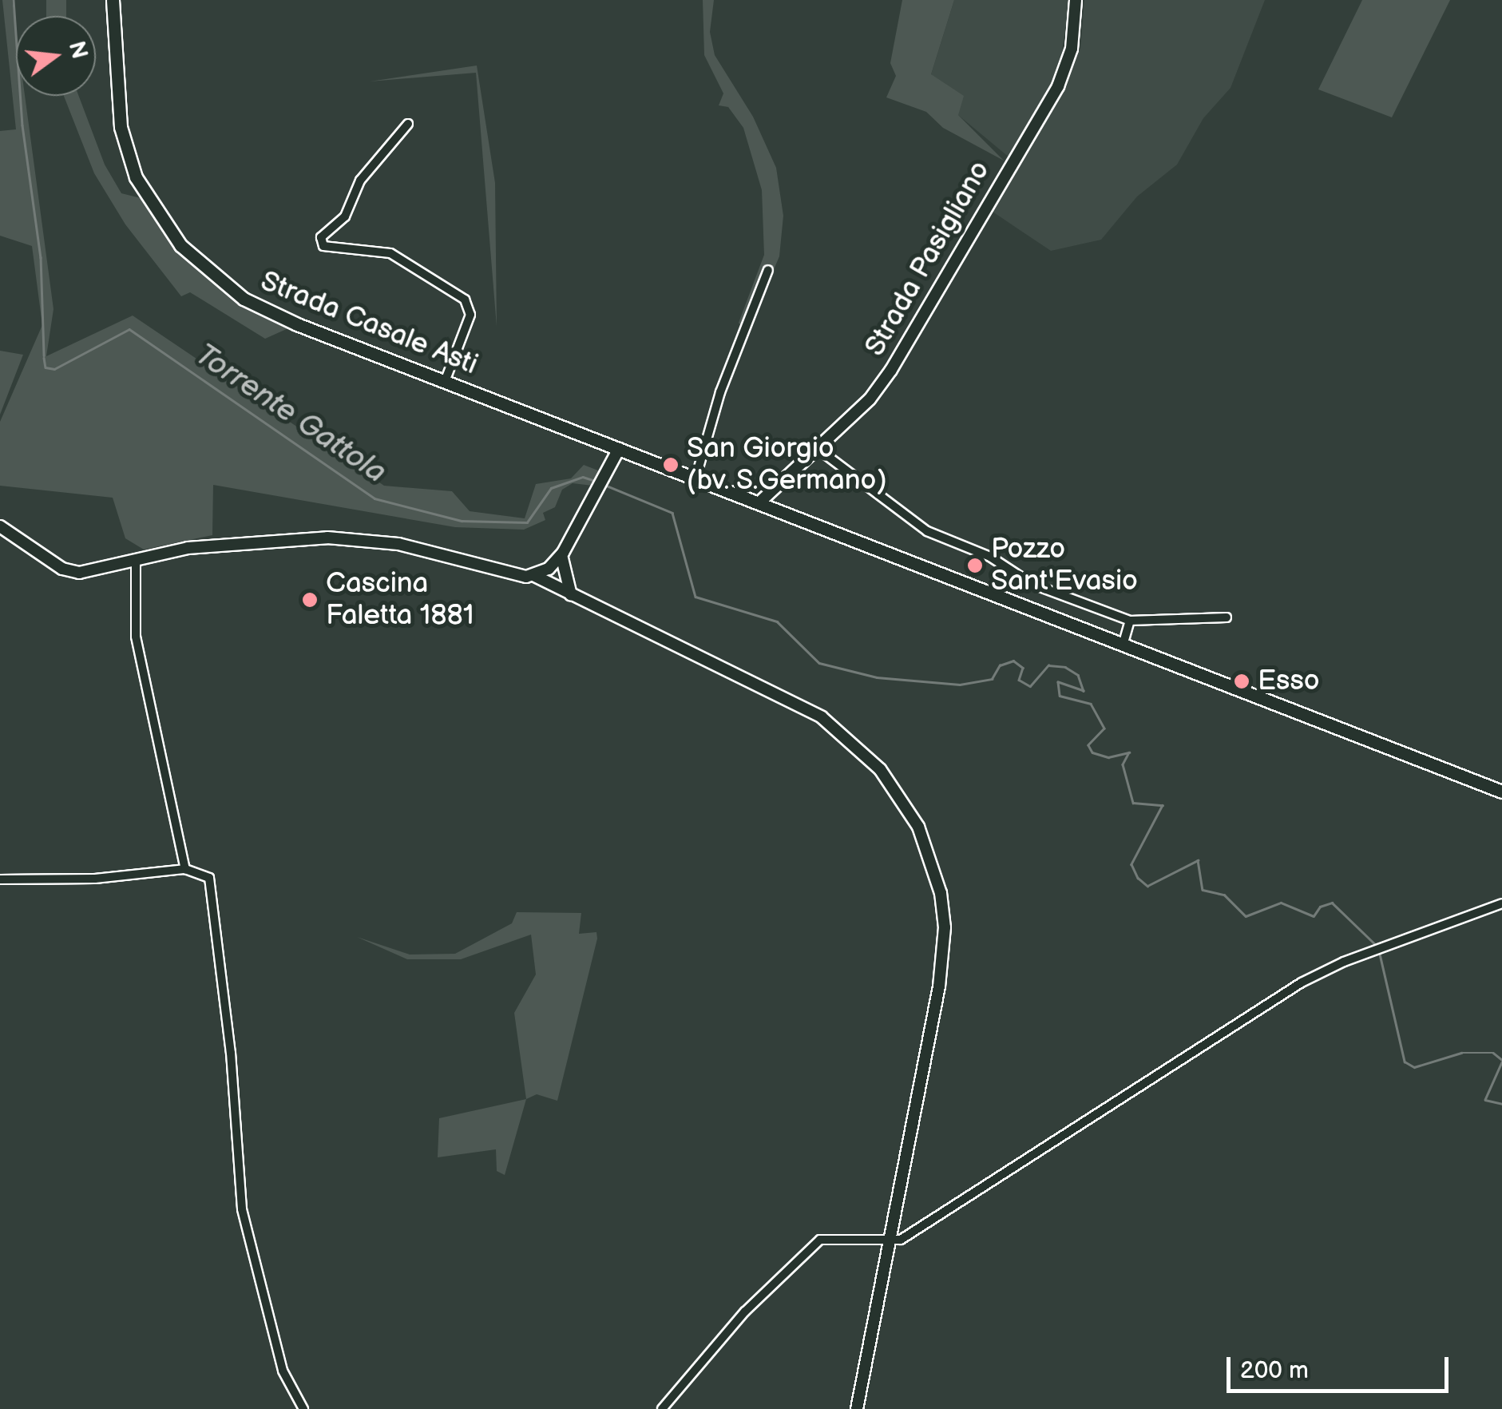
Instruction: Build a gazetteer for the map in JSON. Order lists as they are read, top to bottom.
{
  "streets": {
    "main road": ["Strada Casale Asti"],
    "street": ["Strada Pasigliano"]
  },
  "crossings": [
    ["Strada Pasigliano", "Strada Casale Asti"]
  ],
  "water": ["Torrente Gattola"],
  "places": [
    "San Giorgio (bv. S.Germano)",
    "Pozzo Sant'Evasio",
    "Cascina Faletta 1881",
    "Esso"
  ],
  "scale_bar": "200 m",
  "north": "right"
}
